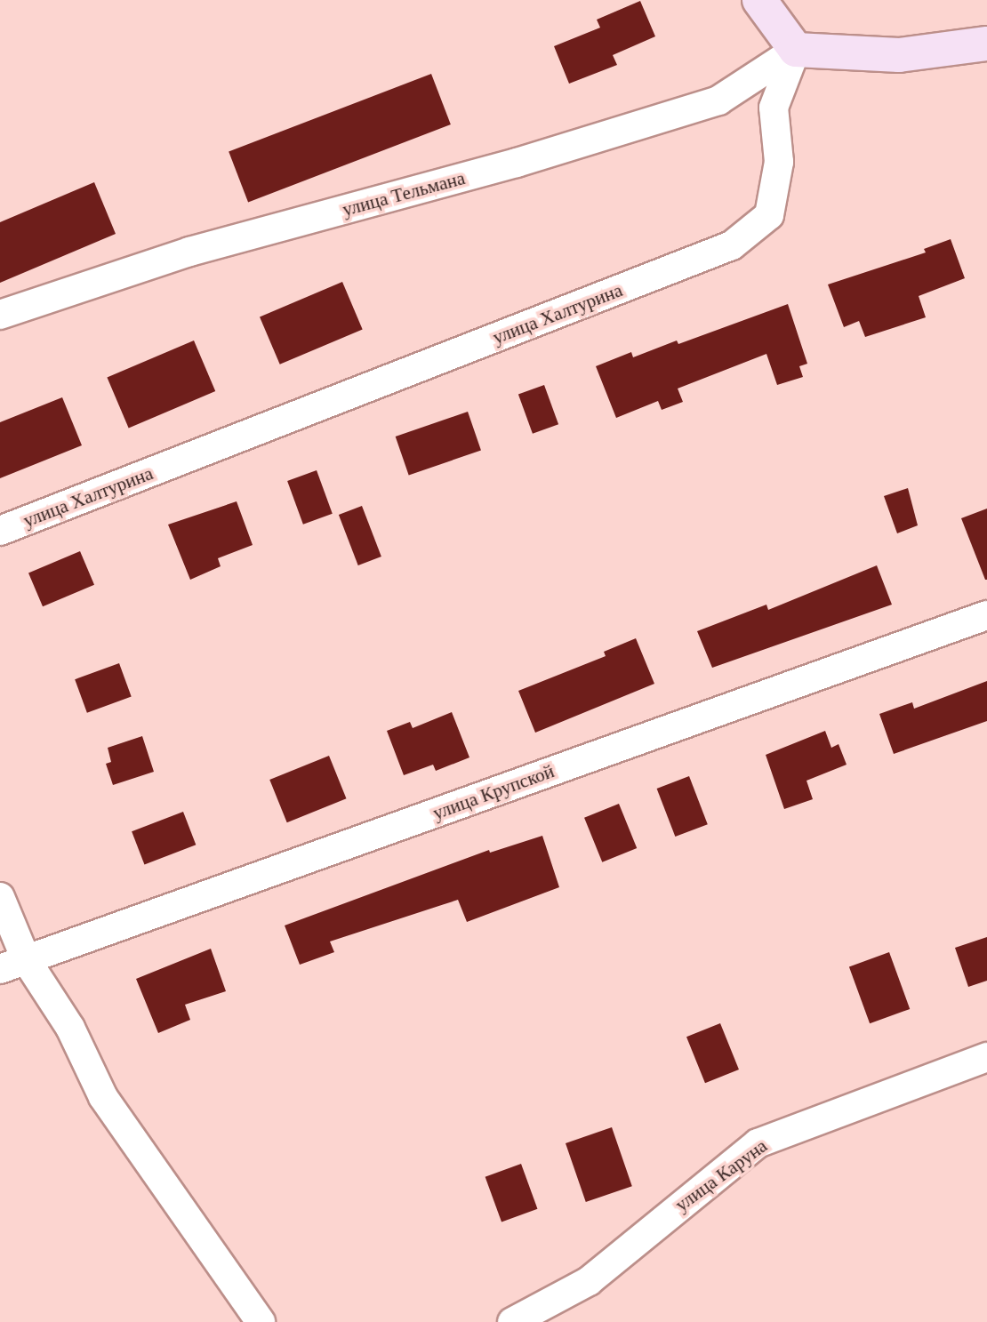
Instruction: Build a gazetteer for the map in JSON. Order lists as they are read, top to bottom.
{
  "streets": {
    "street": [
      "улица Тельмана",
      "улица Халтурина",
      "улица Крупской",
      "улица Каруна"
    ]
  },
  "crossings": [
    ["улица Тельмана", "улица Халтурина"]
  ]
}
